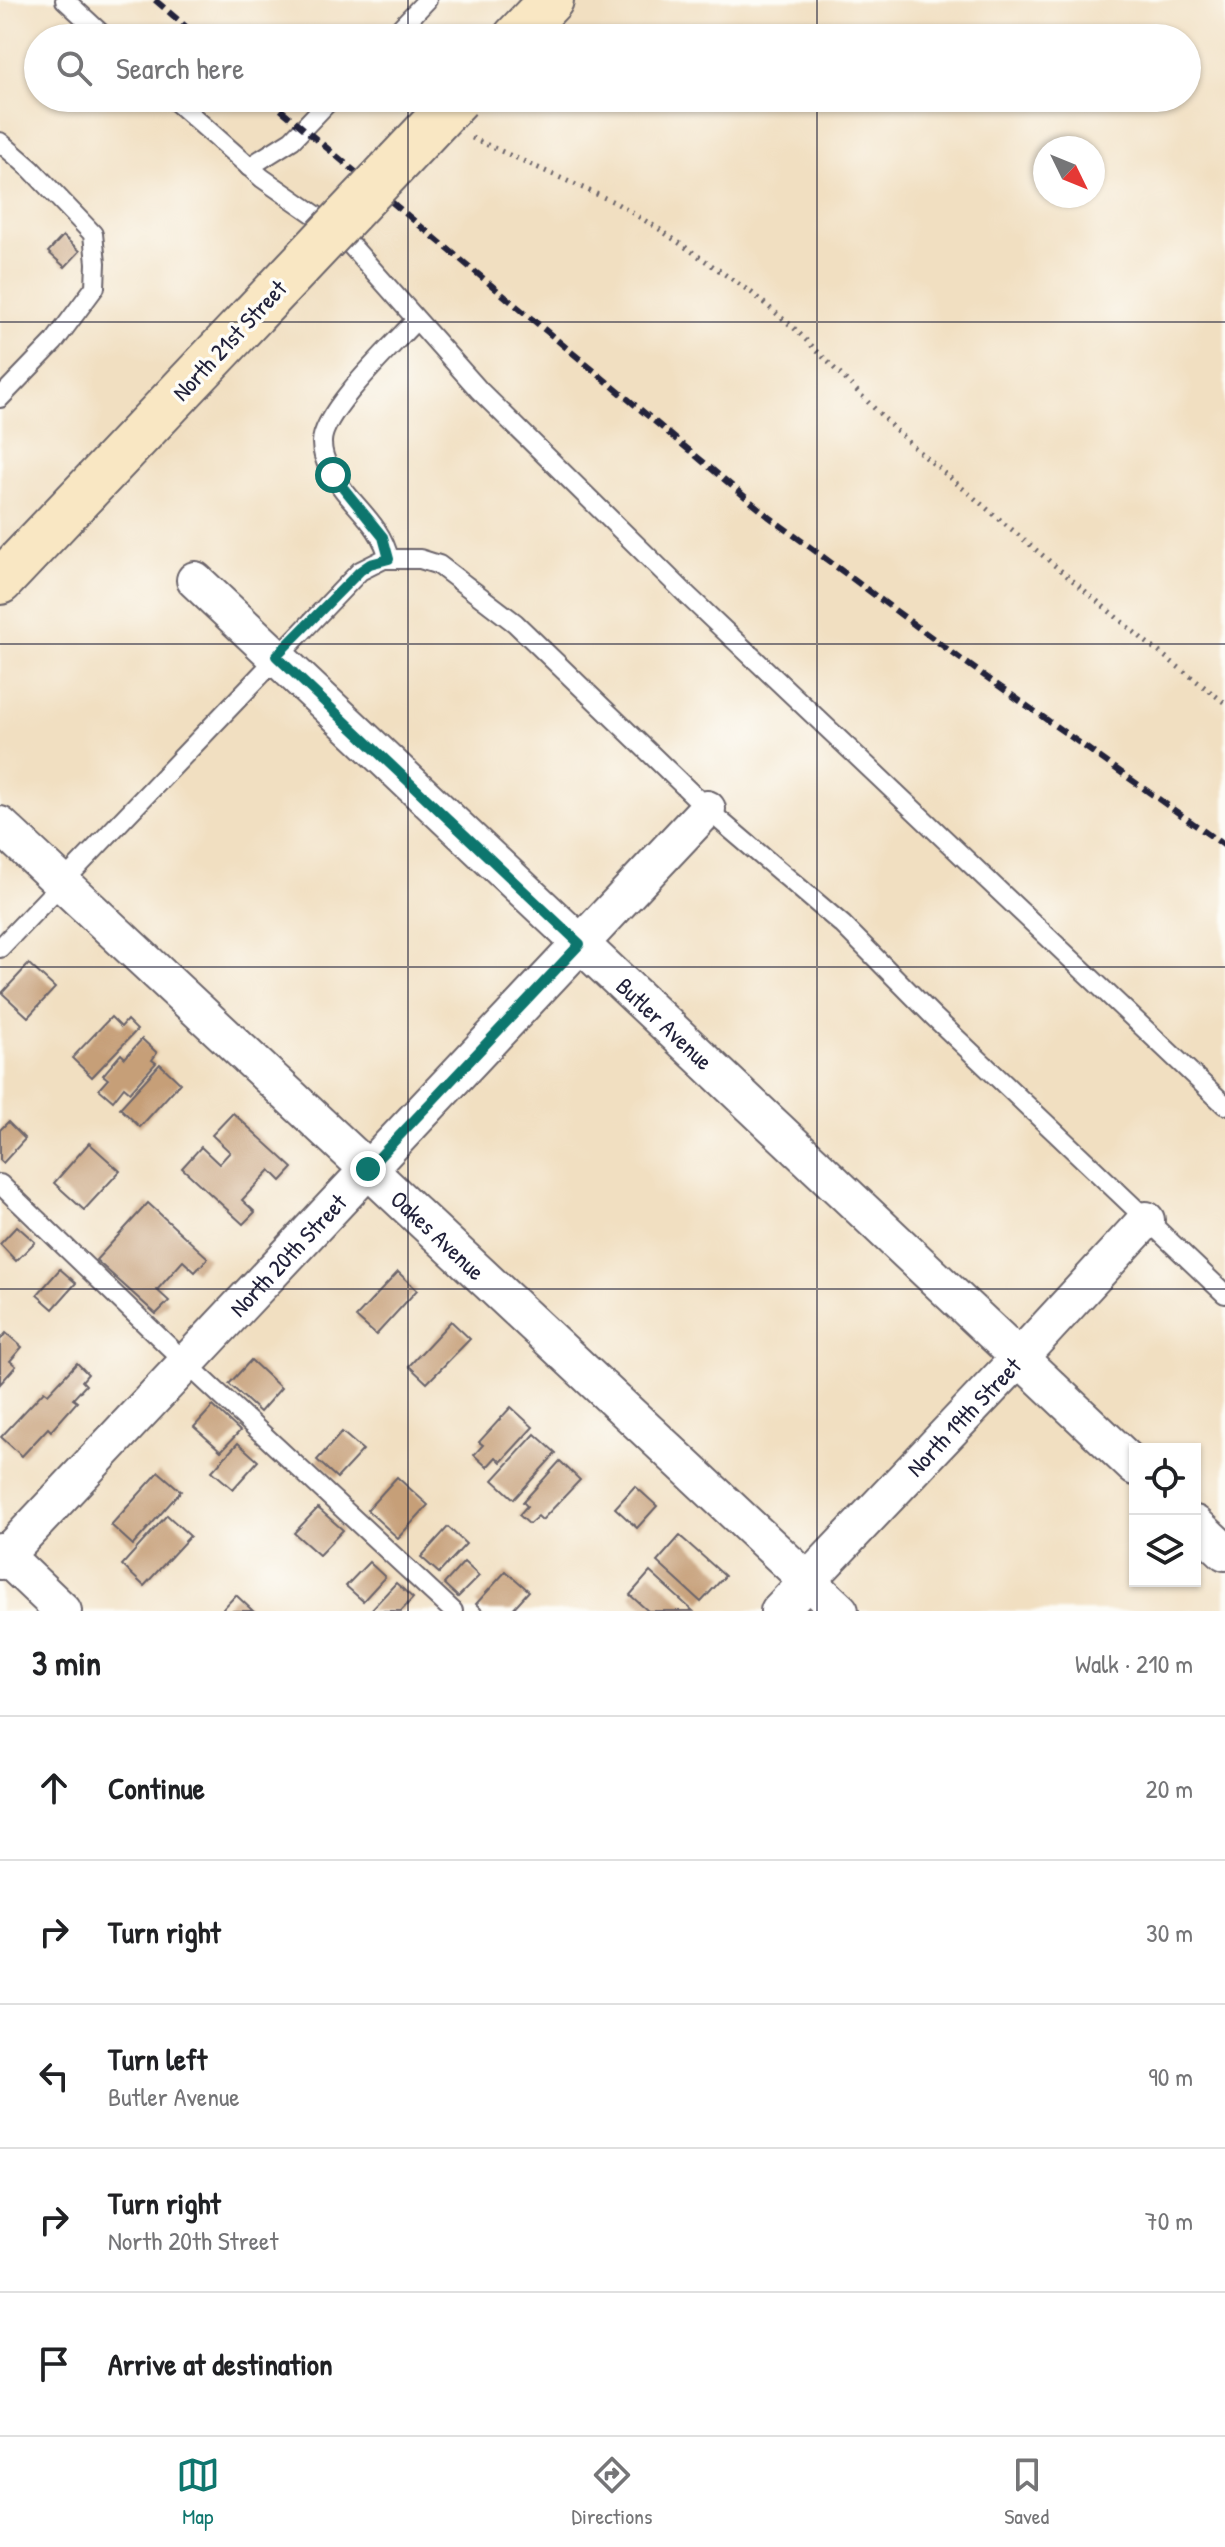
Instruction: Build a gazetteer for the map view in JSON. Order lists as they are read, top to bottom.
{
  "streets": {
    "street": [
      "North 21st Street",
      "Butler Avenue",
      "Oakes Avenue",
      "North 20th Street",
      "North 19th Street"
    ]
  },
  "crossings": [
    ["Butler Avenue", "North 20th Street"],
    ["Butler Avenue", "North 19th Street"],
    ["Oakes Avenue", "North 20th Street"],
    ["Oakes Avenue", "North 19th Street"]
  ],
  "north": "bottom right",
  "page": {
    "search": "Search here",
    "heading": ["3 min", "Walk · 210 m"],
    "list": [
      ["Continue", "20 m"],
      ["Turn right", "30 m"],
      ["Turn left", "Butler Avenue", "90 m"],
      ["Turn right", "North 20th Street", "70 m"],
      "Arrive at destination"
    ],
    "nav": ["Map", "Directions", "Saved"]
  }
}
